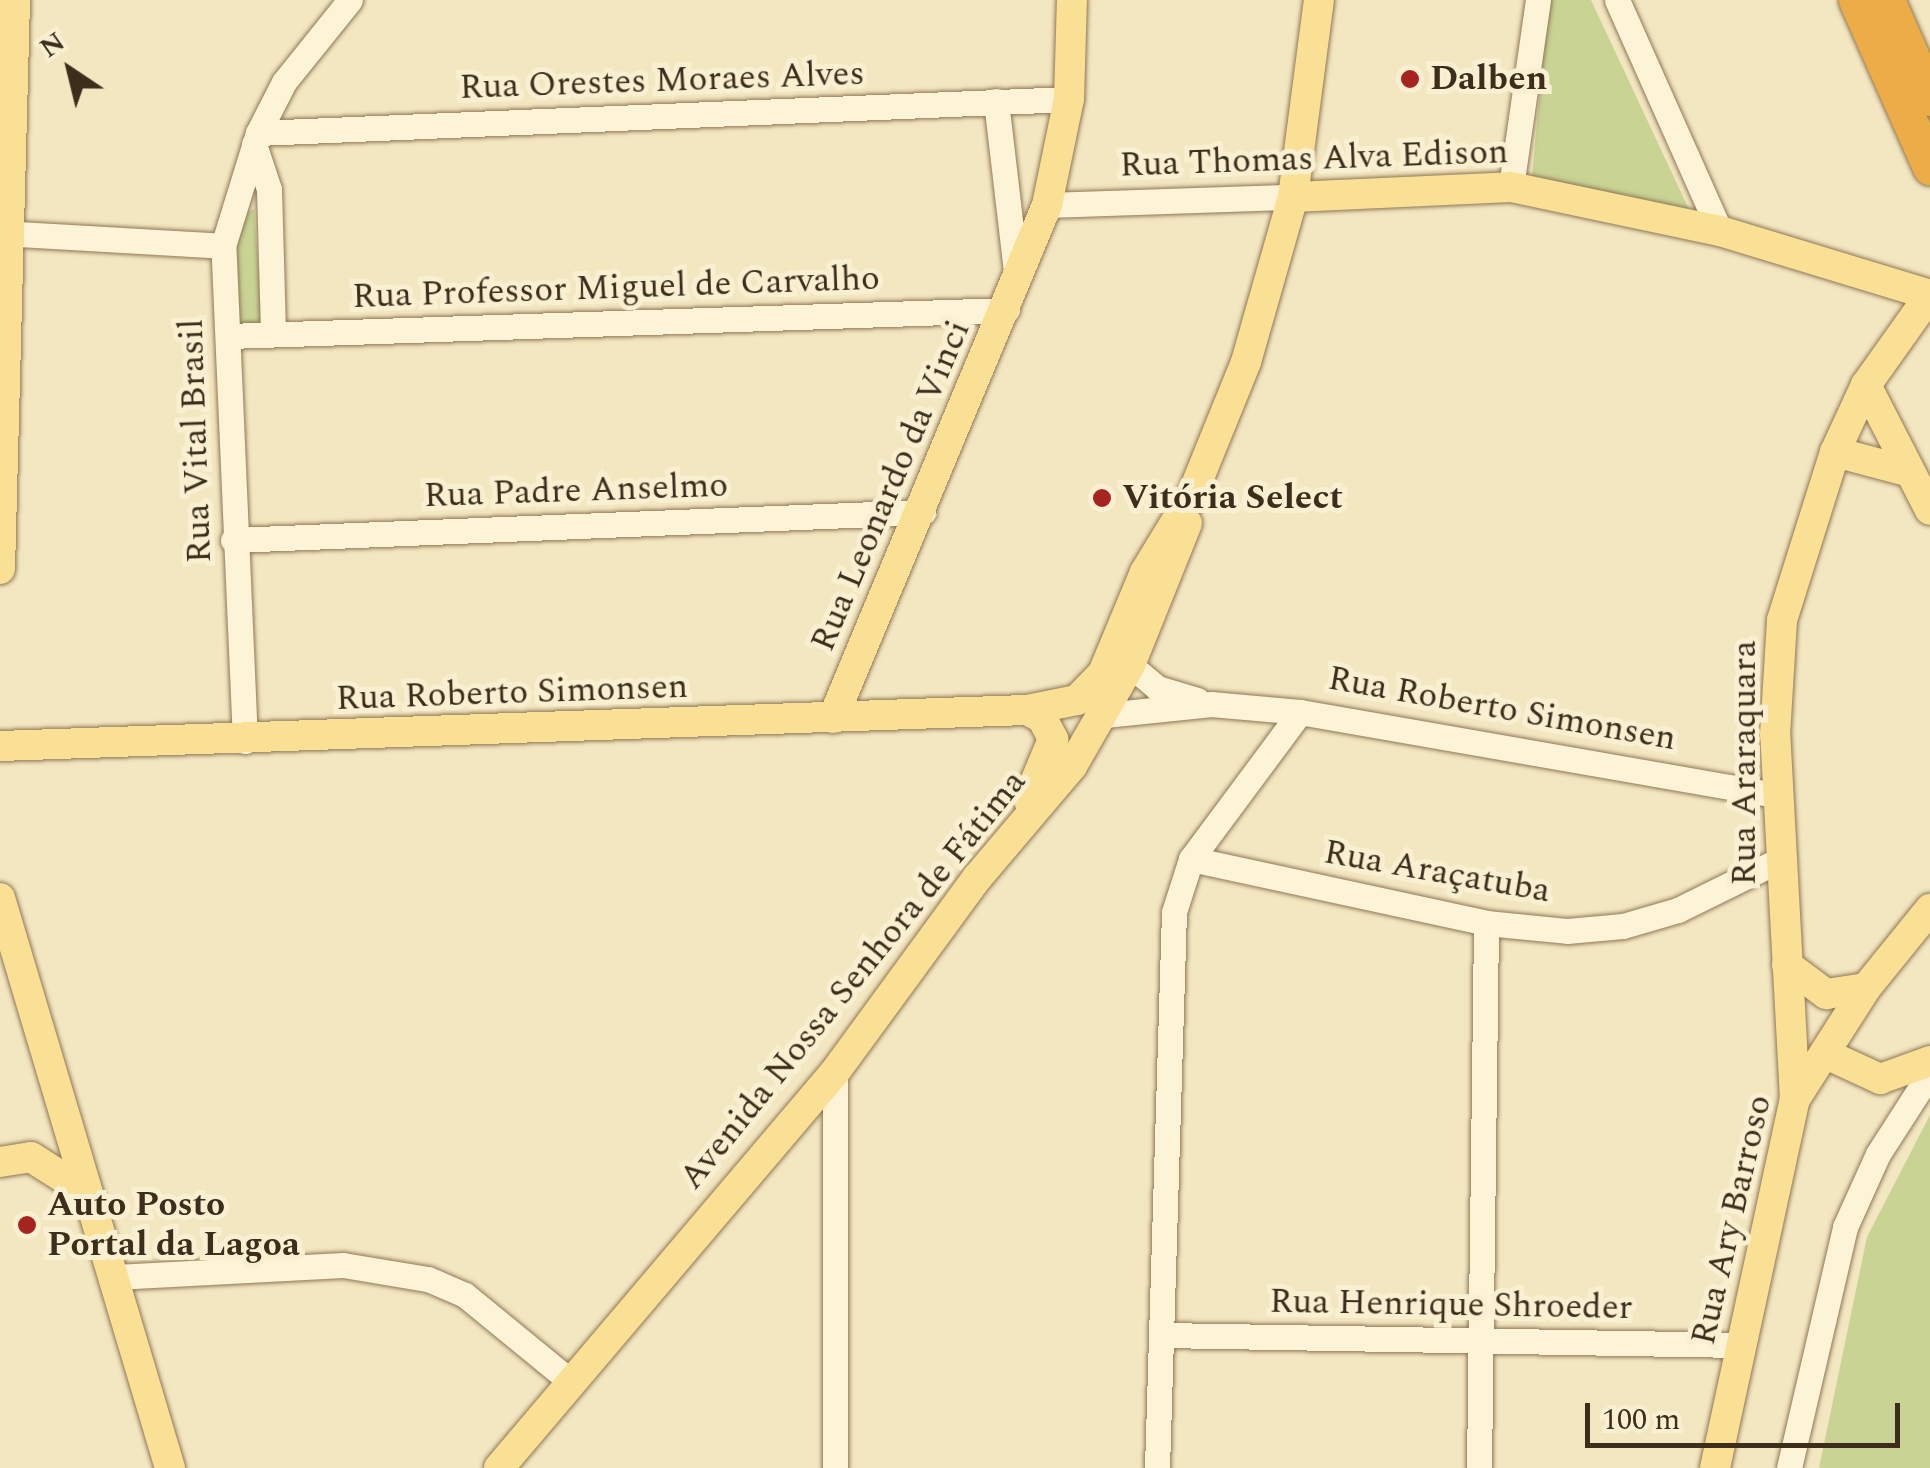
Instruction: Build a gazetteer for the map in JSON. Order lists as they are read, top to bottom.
{
  "streets": {
    "main road": [
      "Rua Thomas Alva Edison",
      "Rua Leonardo da Vinci",
      "Rua Roberto Simonsen",
      "Rua Araraquara",
      "Avenida Nossa Senhora de Fátima",
      "Rua Ary Barroso"
    ],
    "street": [
      "Rua Orestes Moraes Alves",
      "Rua Professor Miguel de Carvalho",
      "Rua Vital Brasil",
      "Rua Padre Anselmo",
      "Rua Araçatuba",
      "Rua Henrique Shroeder"
    ]
  },
  "crossings": [
    ["Rua Orestes Moraes Alves", "Rua Vital Brasil"],
    ["Rua Orestes Moraes Alves", "Rua Leonardo da Vinci"],
    ["Rua Thomas Alva Edison", "Rua Leonardo da Vinci"],
    ["Rua Thomas Alva Edison", "Rua Araraquara"],
    ["Rua Thomas Alva Edison", "Avenida Nossa Senhora de Fátima"],
    ["Rua Professor Miguel de Carvalho", "Rua Vital Brasil"],
    ["Rua Professor Miguel de Carvalho", "Rua Leonardo da Vinci"],
    ["Rua Vital Brasil", "Rua Padre Anselmo"],
    ["Rua Vital Brasil", "Rua Roberto Simonsen"],
    ["Rua Leonardo da Vinci", "Rua Padre Anselmo"],
    ["Rua Leonardo da Vinci", "Rua Roberto Simonsen"],
    ["Rua Roberto Simonsen", "Rua Araraquara"],
    ["Rua Roberto Simonsen", "Avenida Nossa Senhora de Fátima"],
    ["Rua Araraquara", "Rua Araçatuba"],
    ["Rua Araraquara", "Rua Ary Barroso"],
    ["Rua Ary Barroso", "Rua Henrique Shroeder"]
  ],
  "places": ["Dalben", "Vitória Select", "Auto Posto Portal da Lagoa"],
  "scale_bar": "100 m",
  "north": "top left"
}
